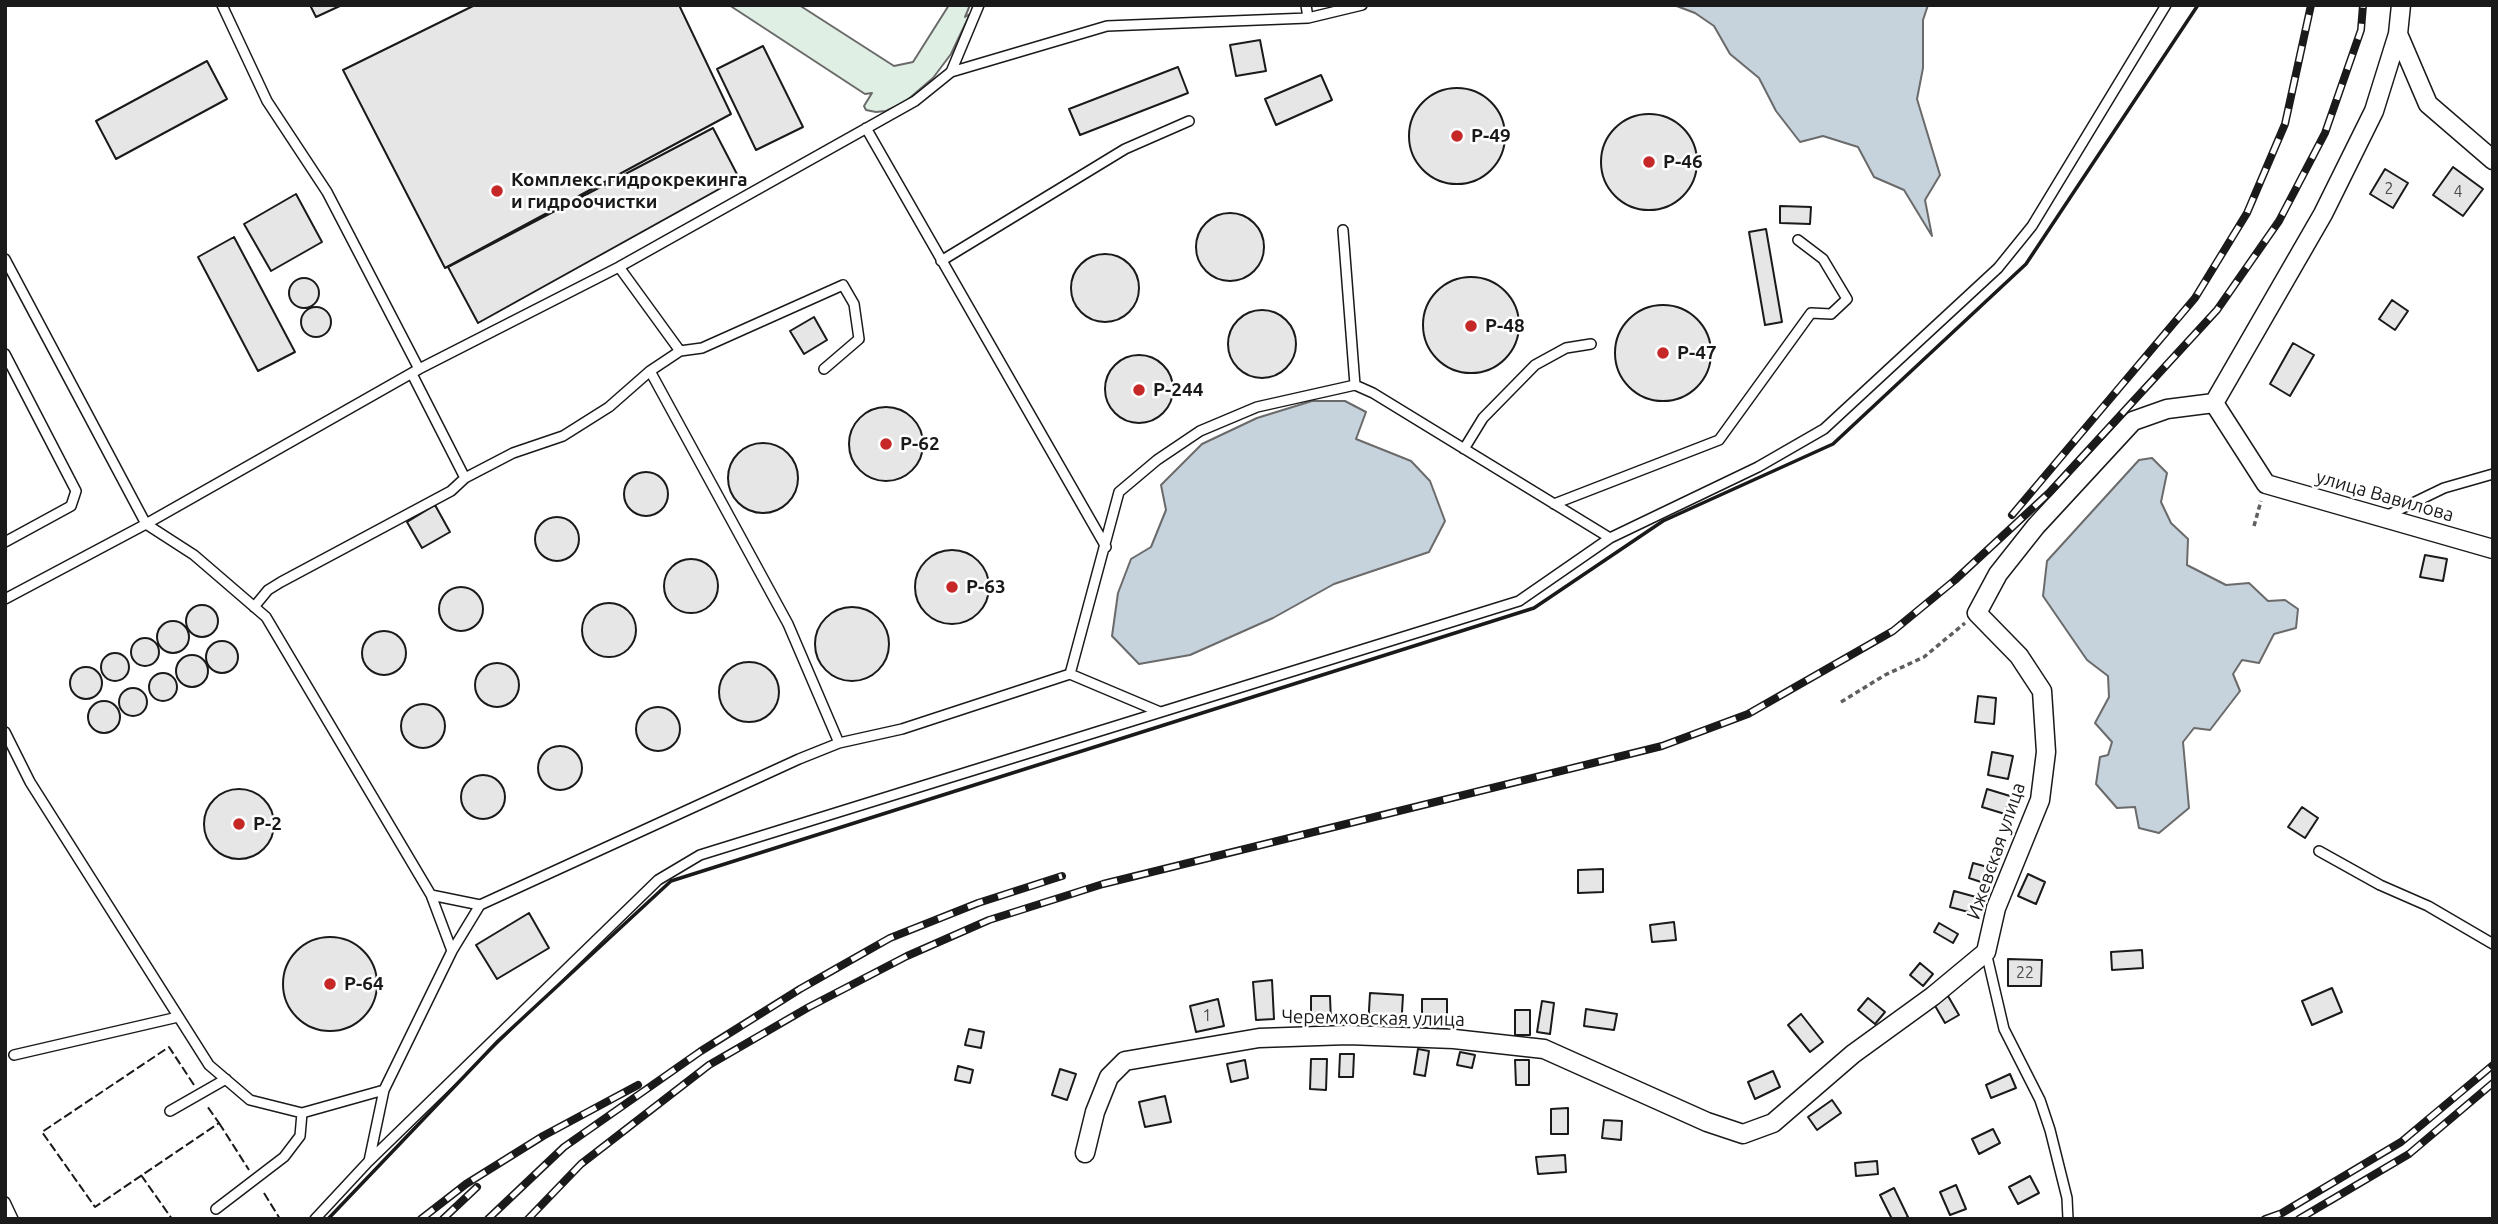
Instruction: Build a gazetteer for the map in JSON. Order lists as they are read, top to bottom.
{
  "streets": {
    "street": ["улица Вавилова", "Ижевская улица", "Черемховская улица"]
  },
  "crossings": [
    ["Ижевская улица", "Черемховская улица"]
  ],
  "places": [
    "Р-49",
    "Р-46",
    "Комплекс гидрокрекинга и гидроочистки",
    "Р-48",
    "Р-47",
    "Р-244",
    "Р-62",
    "Р-63",
    "Р-2",
    "Р-64"
  ],
  "house_numbers": [
    "2",
    "4",
    "22",
    "1"
  ]
}
